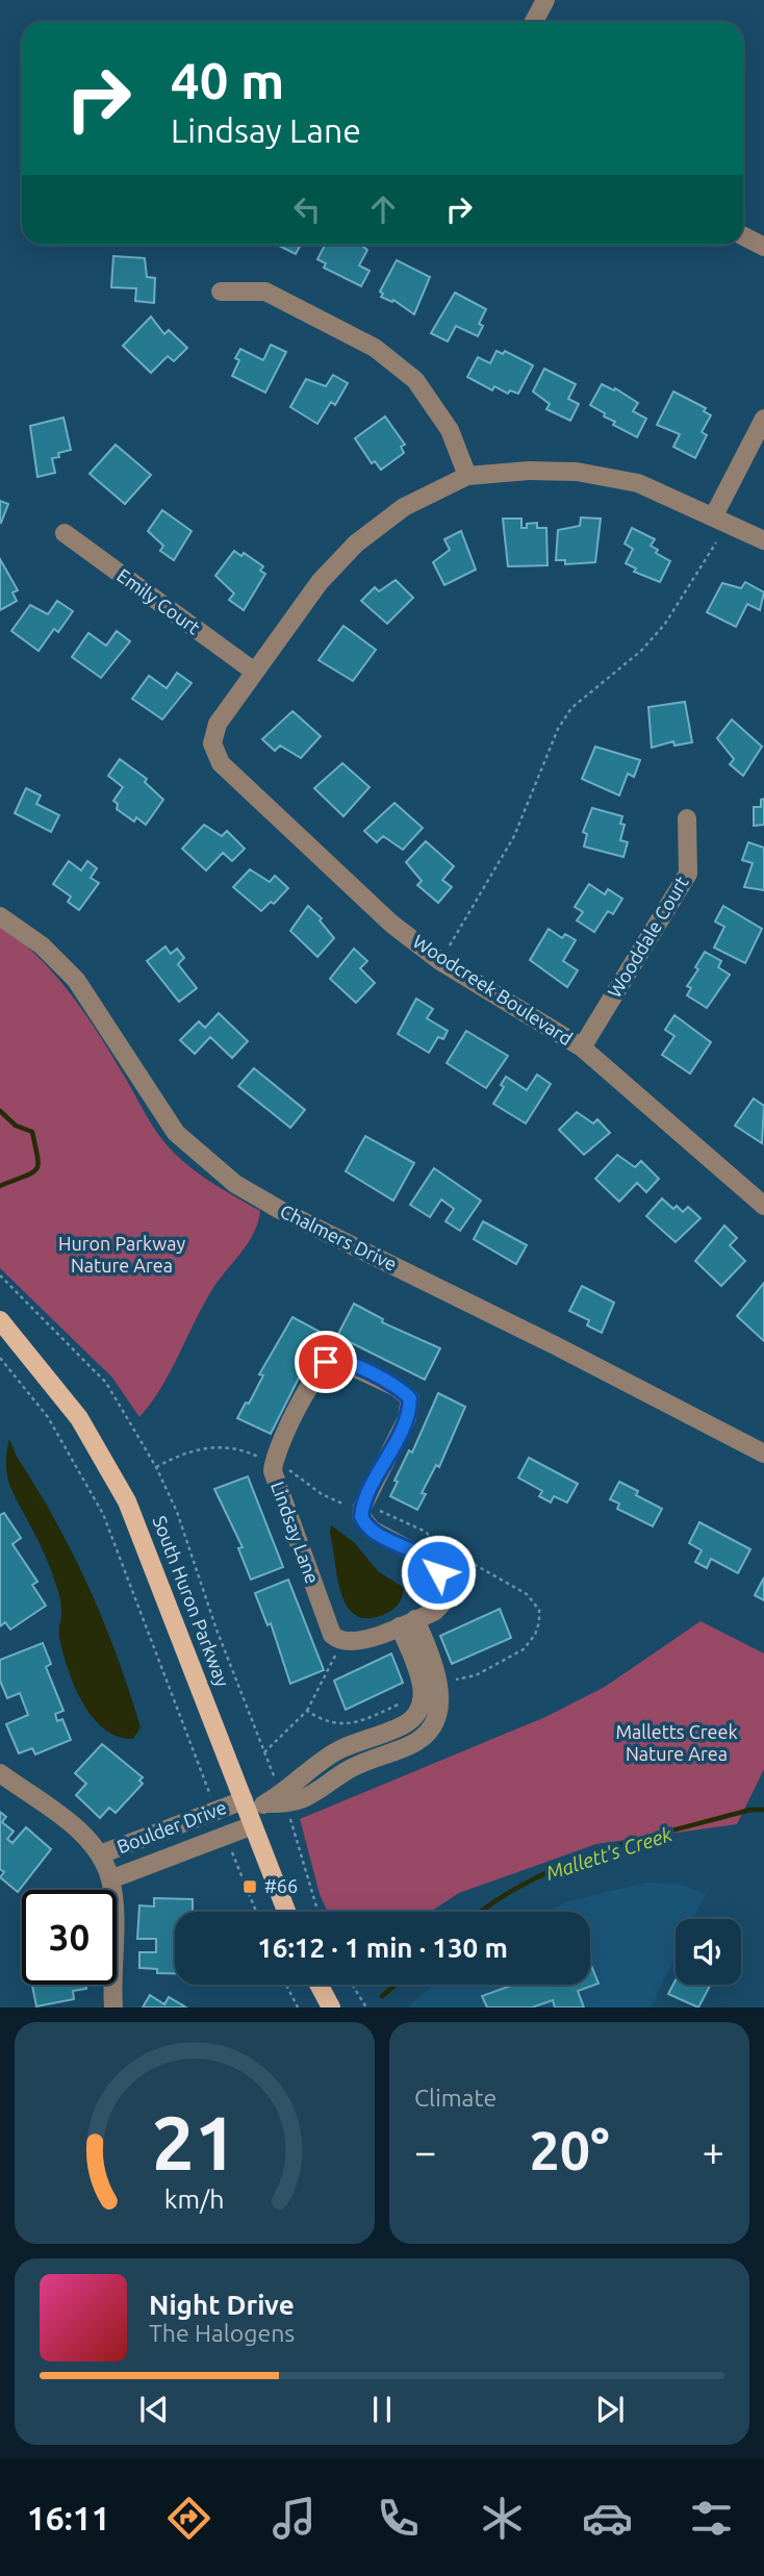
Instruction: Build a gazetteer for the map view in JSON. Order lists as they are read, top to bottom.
{
  "streets": {
    "main road": ["South Huron Parkway"],
    "street": [
      "Emily Court",
      "Wooddale Court",
      "Woodcreek Boulevard",
      "Chalmers Drive",
      "Lindsay Lane",
      "Boulder Drive"
    ]
  },
  "crossings": [
    ["Emily Court", "Woodcreek Boulevard"],
    ["Wooddale Court", "Woodcreek Boulevard"],
    ["South Huron Parkway", "Boulder Drive"]
  ],
  "water": ["Mallett's Creek"],
  "parks": ["Huron Parkway Nature Area", "Malletts Creek Nature Area"],
  "places": {
    "transit": ["#66"]
  },
  "page": {
    "turn": ["40 m", "Lindsay Lane"],
    "limit": "30",
    "trip": "16:12 · 1 min · 130 m",
    "tile": "Climate",
    "heat": ["−", "20°", "+"],
    "song": ["Night Drive", "The Halogens"],
    "tabs": "16:11",
    "gauge": ["21", "km/h"]
  }
}
